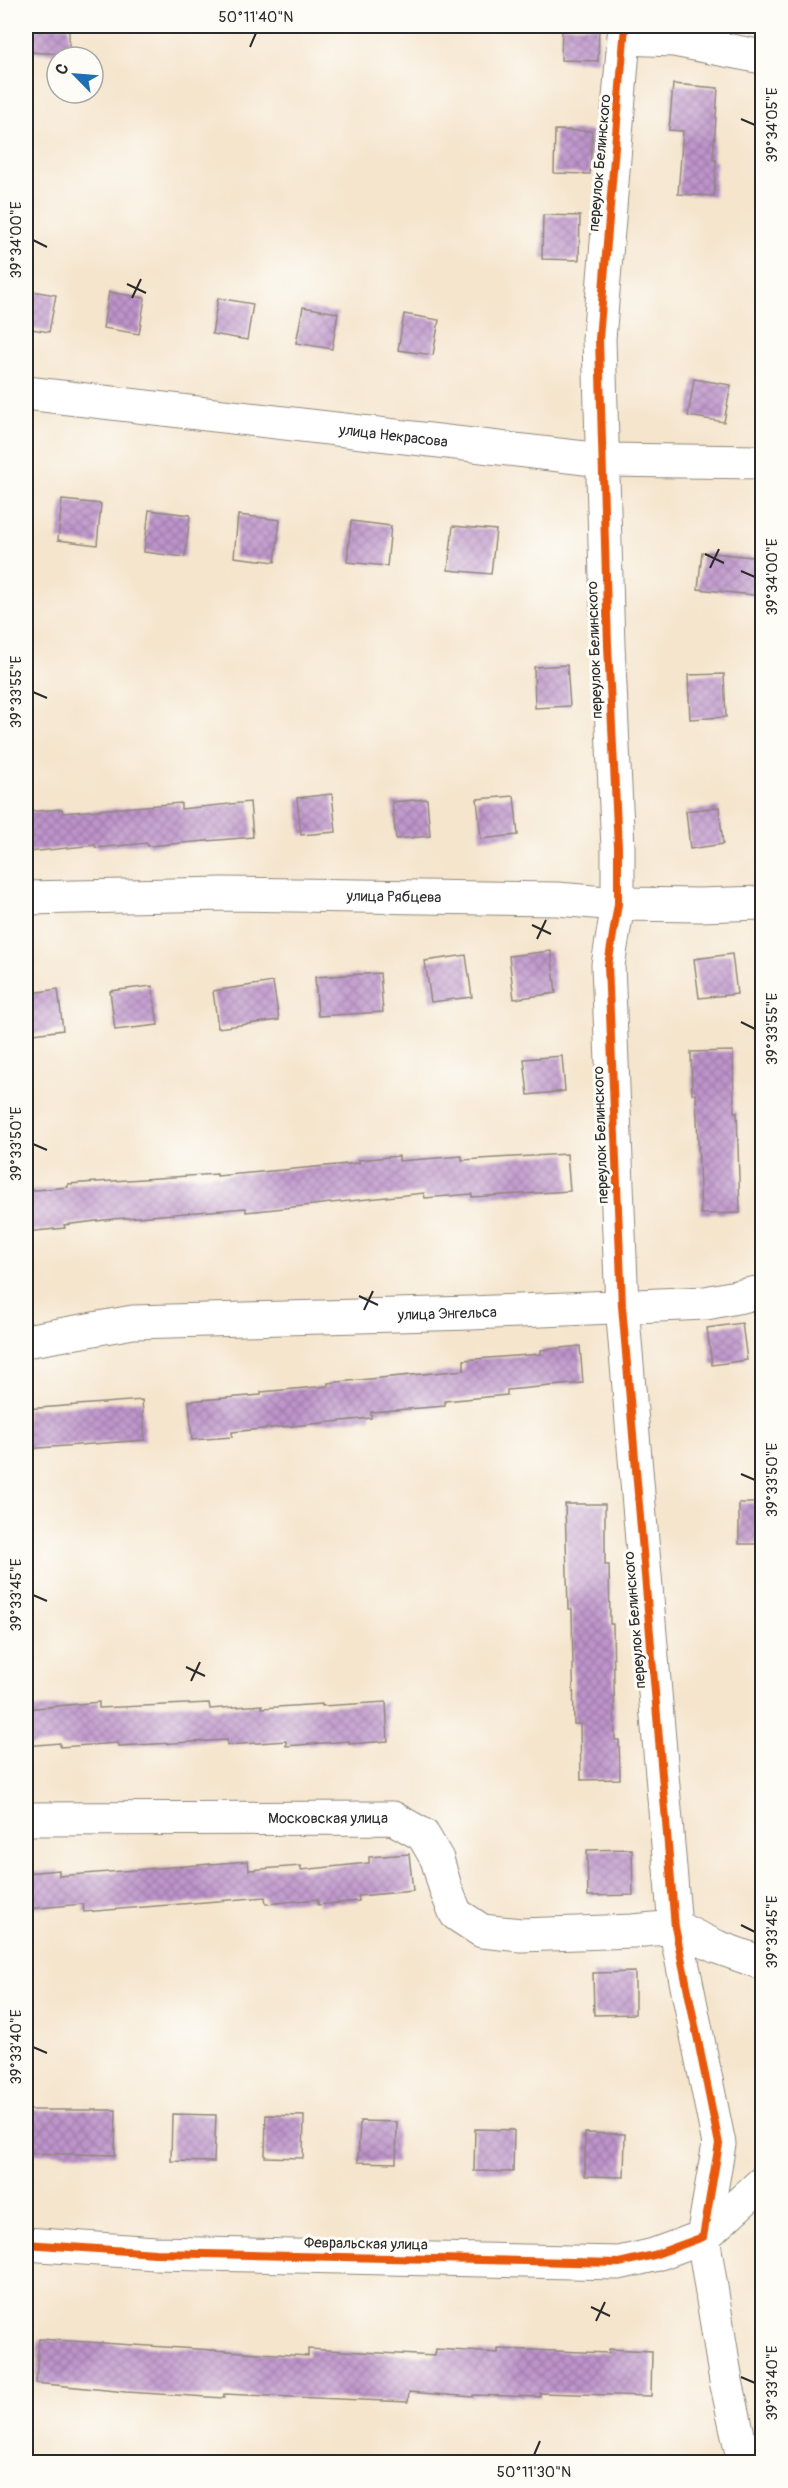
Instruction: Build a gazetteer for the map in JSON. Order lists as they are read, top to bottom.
{
  "streets": {
    "street": [
      "переулок Белинского",
      "улица Некрасова",
      "улица Рябцева",
      "улица Энгельса",
      "Московская улица",
      "Февральская улица"
    ]
  },
  "crossings": [
    ["переулок Белинского", "улица Некрасова"],
    ["переулок Белинского", "улица Рябцева"],
    ["переулок Белинского", "улица Энгельса"],
    ["переулок Белинского", "Московская улица"],
    ["переулок Белинского", "Февральская улица"]
  ],
  "north": "top left",
  "coordinates": [
    "50°11'40\"N",
    "39°34'05\"E",
    "39°34'00\"E",
    "39°33'55\"E",
    "39°33'50\"E",
    "39°33'45\"E",
    "39°33'40\"E",
    "50°11'30\"N"
  ]
}
